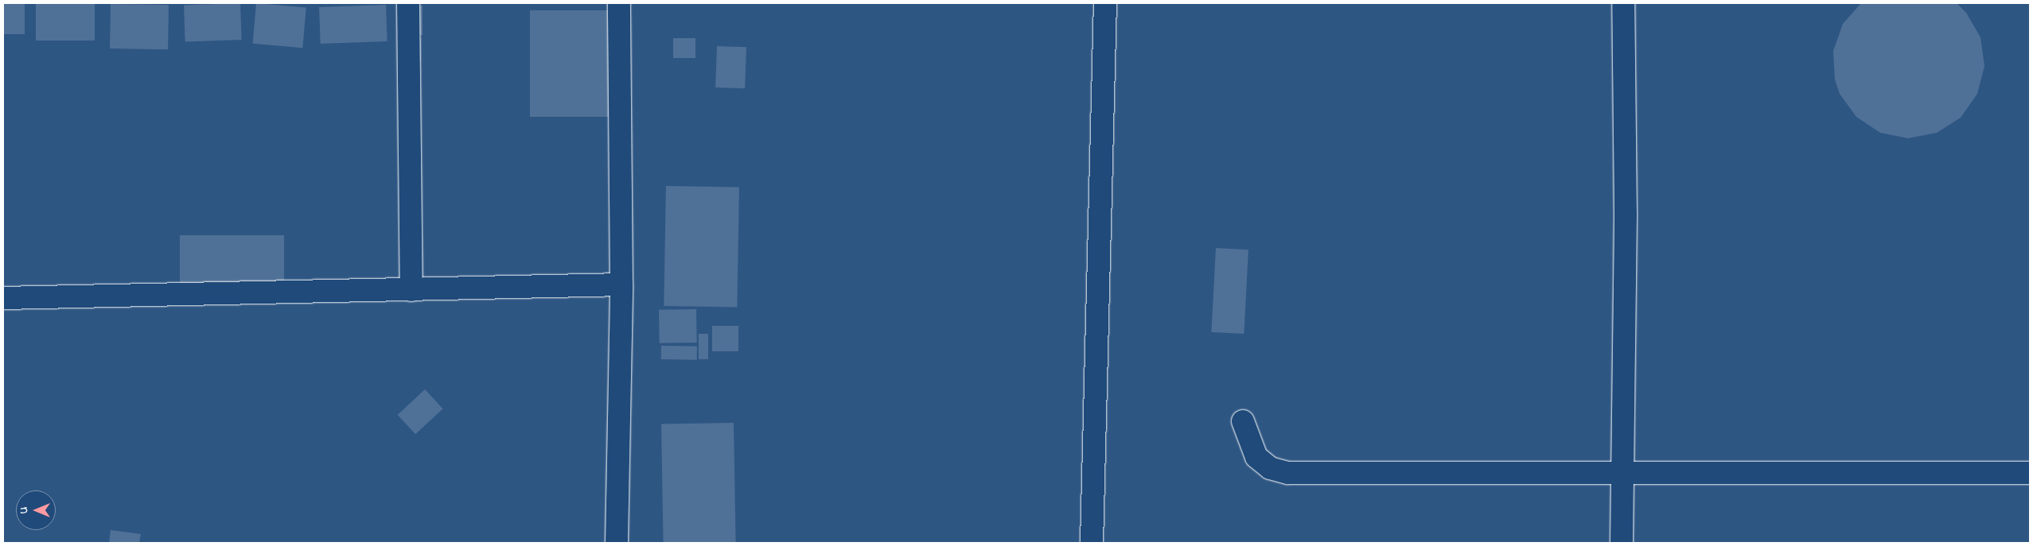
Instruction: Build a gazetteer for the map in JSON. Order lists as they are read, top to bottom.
{
  "north": "left"
}
